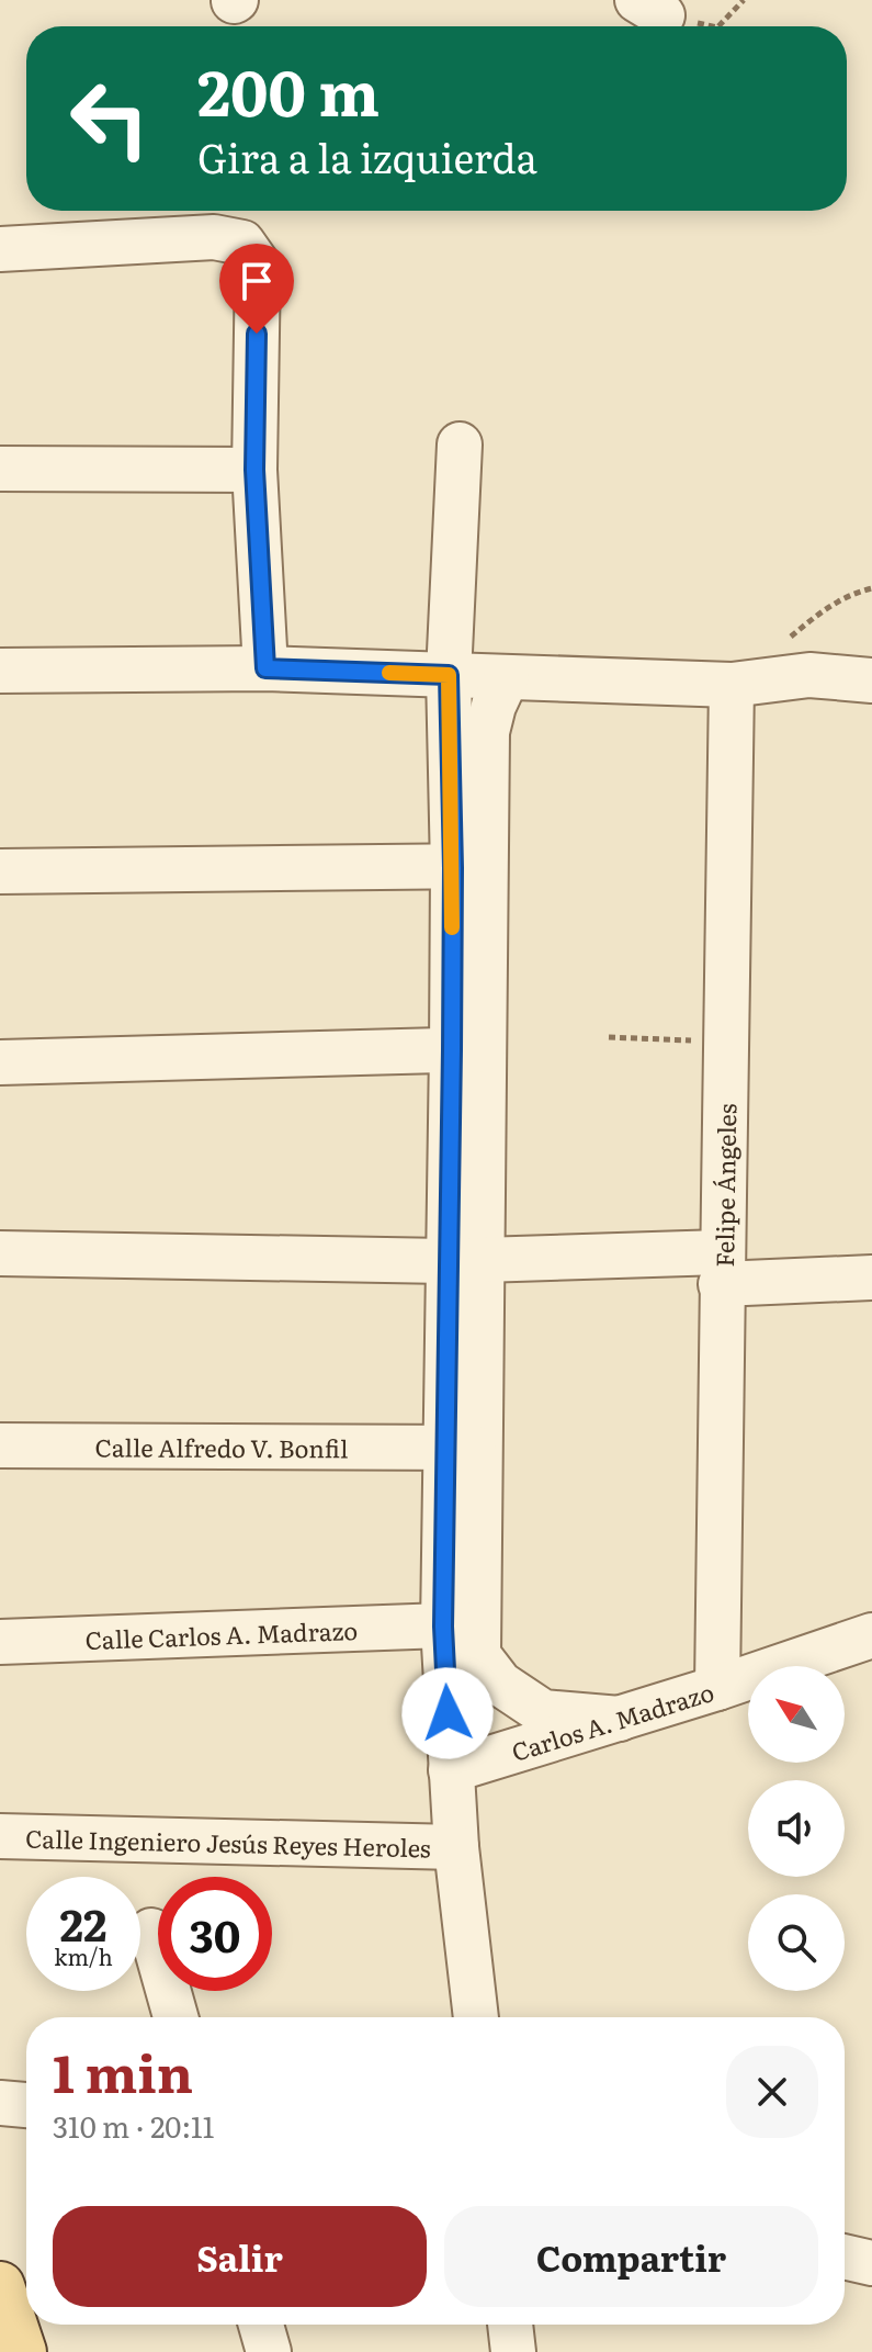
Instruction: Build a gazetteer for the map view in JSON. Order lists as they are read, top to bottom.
{
  "streets": {
    "street": [
      "Felipe Ángeles",
      "Calle Alfredo V. Bonfil",
      "Calle Carlos A. Madrazo",
      "Carlos A. Madrazo",
      "Calle Ingeniero Jesús Reyes Heroles"
    ]
  },
  "crossings": [
    ["Felipe Ángeles", "Carlos A. Madrazo"]
  ],
  "north": "top left",
  "page": {
    "turn": ["200 m", "Gira a la izquierda"],
    "speed": "22 km/h",
    "limit": "30",
    "heading": ["1 min", "310 m · 20:11"],
    "buttons": ["Salir", "Compartir"]
  }
}
